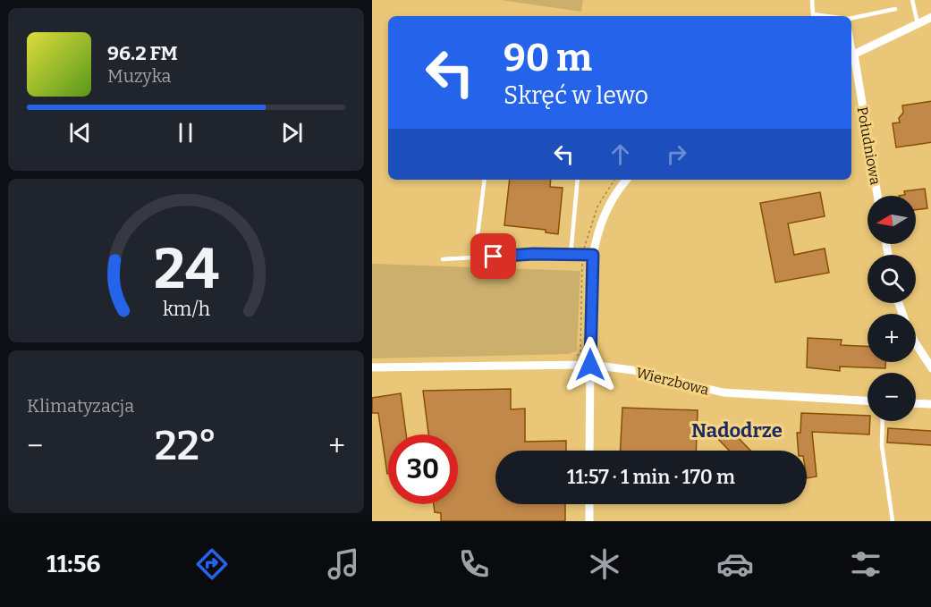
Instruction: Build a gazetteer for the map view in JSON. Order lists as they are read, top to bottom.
{
  "streets": {
    "street": ["Południowa", "Wierzbowa"]
  },
  "districts": ["Nadodrze"],
  "north": "left",
  "page": {
    "turn": ["90 m", "Skręć w lewo"],
    "song": ["96.2 FM", "Muzyka"],
    "map_buttons": ["+", "−"],
    "tile": "Klimatyzacja",
    "heat": ["−", "22°", "+"],
    "limit": "30",
    "trip": "11:57 · 1 min · 170 m",
    "tabs": "11:56",
    "gauge": ["24", "km/h"]
  }
}
